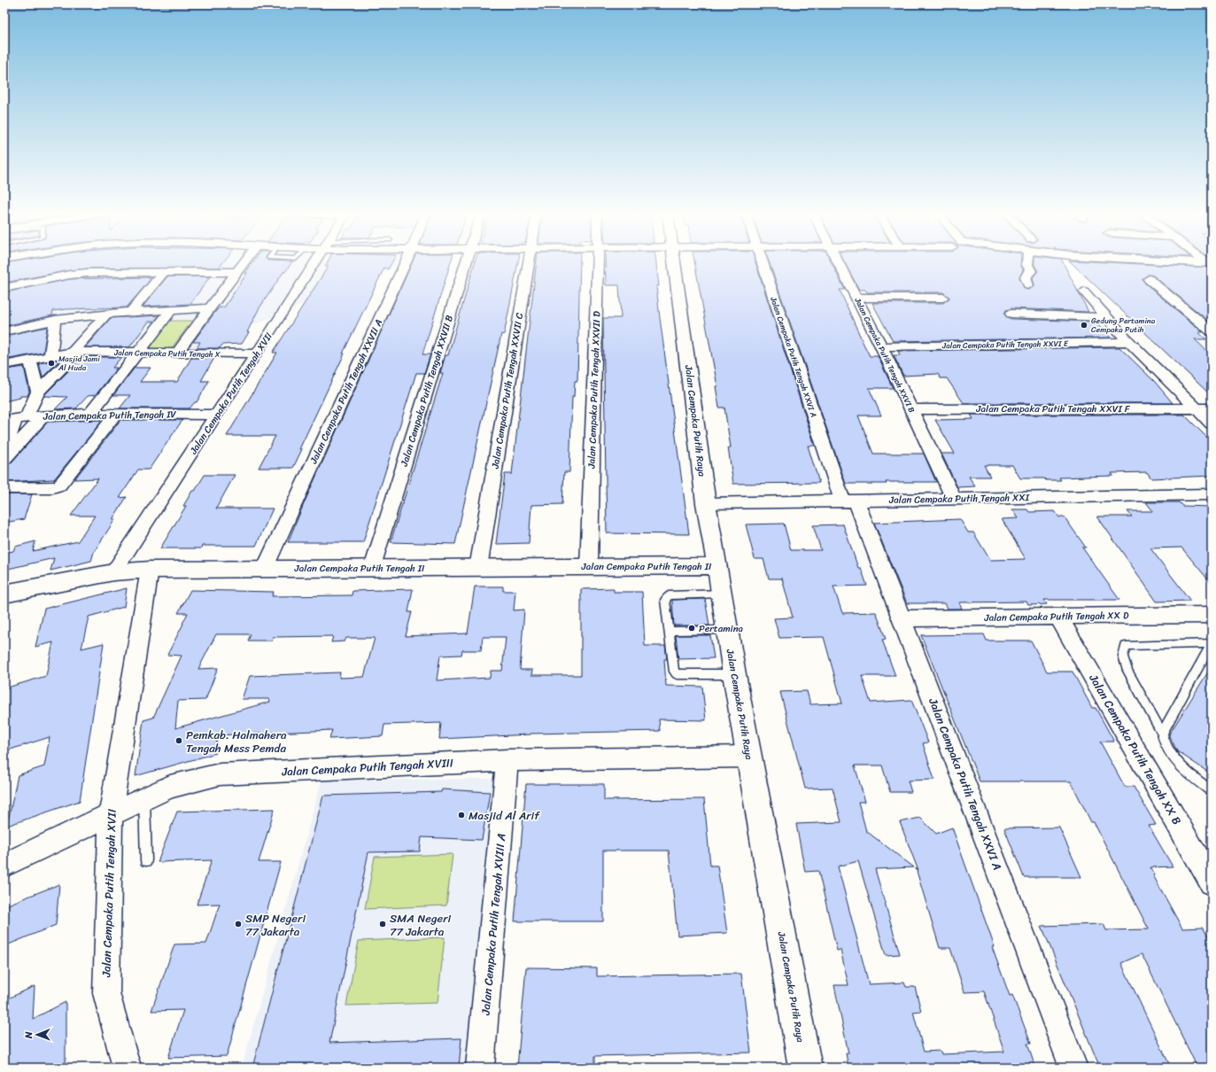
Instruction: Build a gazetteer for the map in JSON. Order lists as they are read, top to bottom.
{
  "streets": {
    "street": [
      "Jalan Cempaka Putih Tengah XXVI E",
      "Jalan Cempaka Putih Tengah X",
      "Jalan Cempaka Putih Tengah XXVI B",
      "Jalan Cempaka Putih Tengah XXVI A",
      "Jalan Cempaka Putih Tengah XXVII D",
      "Jalan Cempaka Putih Tengah XXVII B",
      "Jalan Cempaka Putih Tengah XXVII C",
      "Jalan Cempaka Putih Tengah XXVII A",
      "Jalan Cempaka Putih Tengah XVII",
      "Jalan Cempaka Putih Tengah XXVI F",
      "Jalan Cempaka Putih Tengah IV",
      "Jalan Cempaka Putih Raya",
      "Jalan Cempaka Putih Tengah XXI",
      "Jalan Cempaka Putih Tengah II",
      "Jalan Cempaka Putih Tengah XX D",
      "Jalan Cempaka Putih Tengah XX B",
      "Jalan Cempaka Putih Tengah XVIII",
      "Jalan Cempaka Putih Tengah XVIII A"
    ]
  },
  "crossings": [
    ["Jalan Cempaka Putih Tengah XXVI E", "Jalan Cempaka Putih Tengah XXVI B"],
    ["Jalan Cempaka Putih Tengah X", "Jalan Cempaka Putih Tengah XVII"],
    ["Jalan Cempaka Putih Tengah XXVI B", "Jalan Cempaka Putih Tengah XXVI F"],
    ["Jalan Cempaka Putih Tengah XXVI B", "Jalan Cempaka Putih Tengah XXI"],
    ["Jalan Cempaka Putih Tengah XXVI A", "Jalan Cempaka Putih Tengah XXI"],
    ["Jalan Cempaka Putih Tengah XXVI A", "Jalan Cempaka Putih Tengah XX D"],
    ["Jalan Cempaka Putih Tengah XXVII D", "Jalan Cempaka Putih Tengah II"],
    ["Jalan Cempaka Putih Tengah XXVII B", "Jalan Cempaka Putih Tengah II"],
    ["Jalan Cempaka Putih Tengah XXVII C", "Jalan Cempaka Putih Tengah II"],
    ["Jalan Cempaka Putih Tengah XXVII A", "Jalan Cempaka Putih Tengah II"],
    ["Jalan Cempaka Putih Tengah XVII", "Jalan Cempaka Putih Tengah IV"],
    ["Jalan Cempaka Putih Tengah XVII", "Jalan Cempaka Putih Tengah II"],
    ["Jalan Cempaka Putih Tengah XVII", "Jalan Cempaka Putih Tengah XVIII"],
    ["Jalan Cempaka Putih Raya", "Jalan Cempaka Putih Tengah XXI"],
    ["Jalan Cempaka Putih Raya", "Jalan Cempaka Putih Tengah II"],
    ["Jalan Cempaka Putih Raya", "Jalan Cempaka Putih Tengah XVIII"],
    ["Jalan Cempaka Putih Tengah XX D", "Jalan Cempaka Putih Tengah XX B"],
    ["Jalan Cempaka Putih Tengah XVIII", "Jalan Cempaka Putih Tengah XVIII A"]
  ],
  "places": [
    "Gedung Pertamina Cempaka Putih",
    "Masjid Jami Al Huda",
    "Pertamina",
    "Pemkab. Halmahera Tengah Mess Pemda",
    "Masjid Al Arif",
    "SMP Negeri 77 Jakarta",
    "SMA Negeri 77 Jakarta"
  ],
  "north": "left"
}
